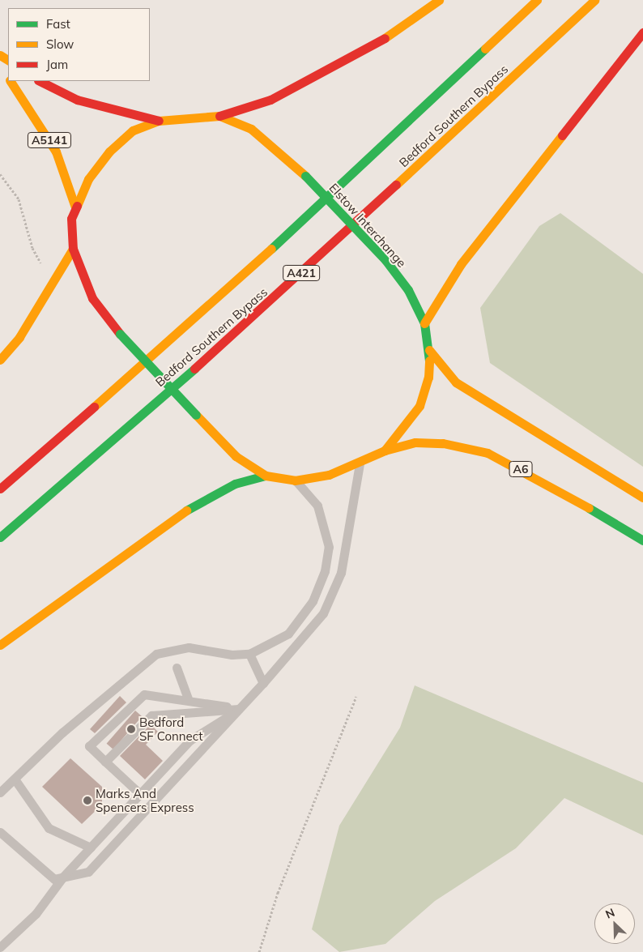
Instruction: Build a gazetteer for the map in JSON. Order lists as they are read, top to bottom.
{
  "streets": {
    "main road": [
      "Bedford Southern Bypass",
      "A5141",
      "Elstow Interchange",
      "A421",
      "A6"
    ]
  },
  "crossings": [
    ["A5141", "Elstow Interchange"],
    ["Elstow Interchange", "A6"]
  ],
  "places": ["Bedford SF Connect", "Marks And Spencers Express"],
  "legend": ["Fast", "Slow", "Jam"],
  "north": "top left"
}
